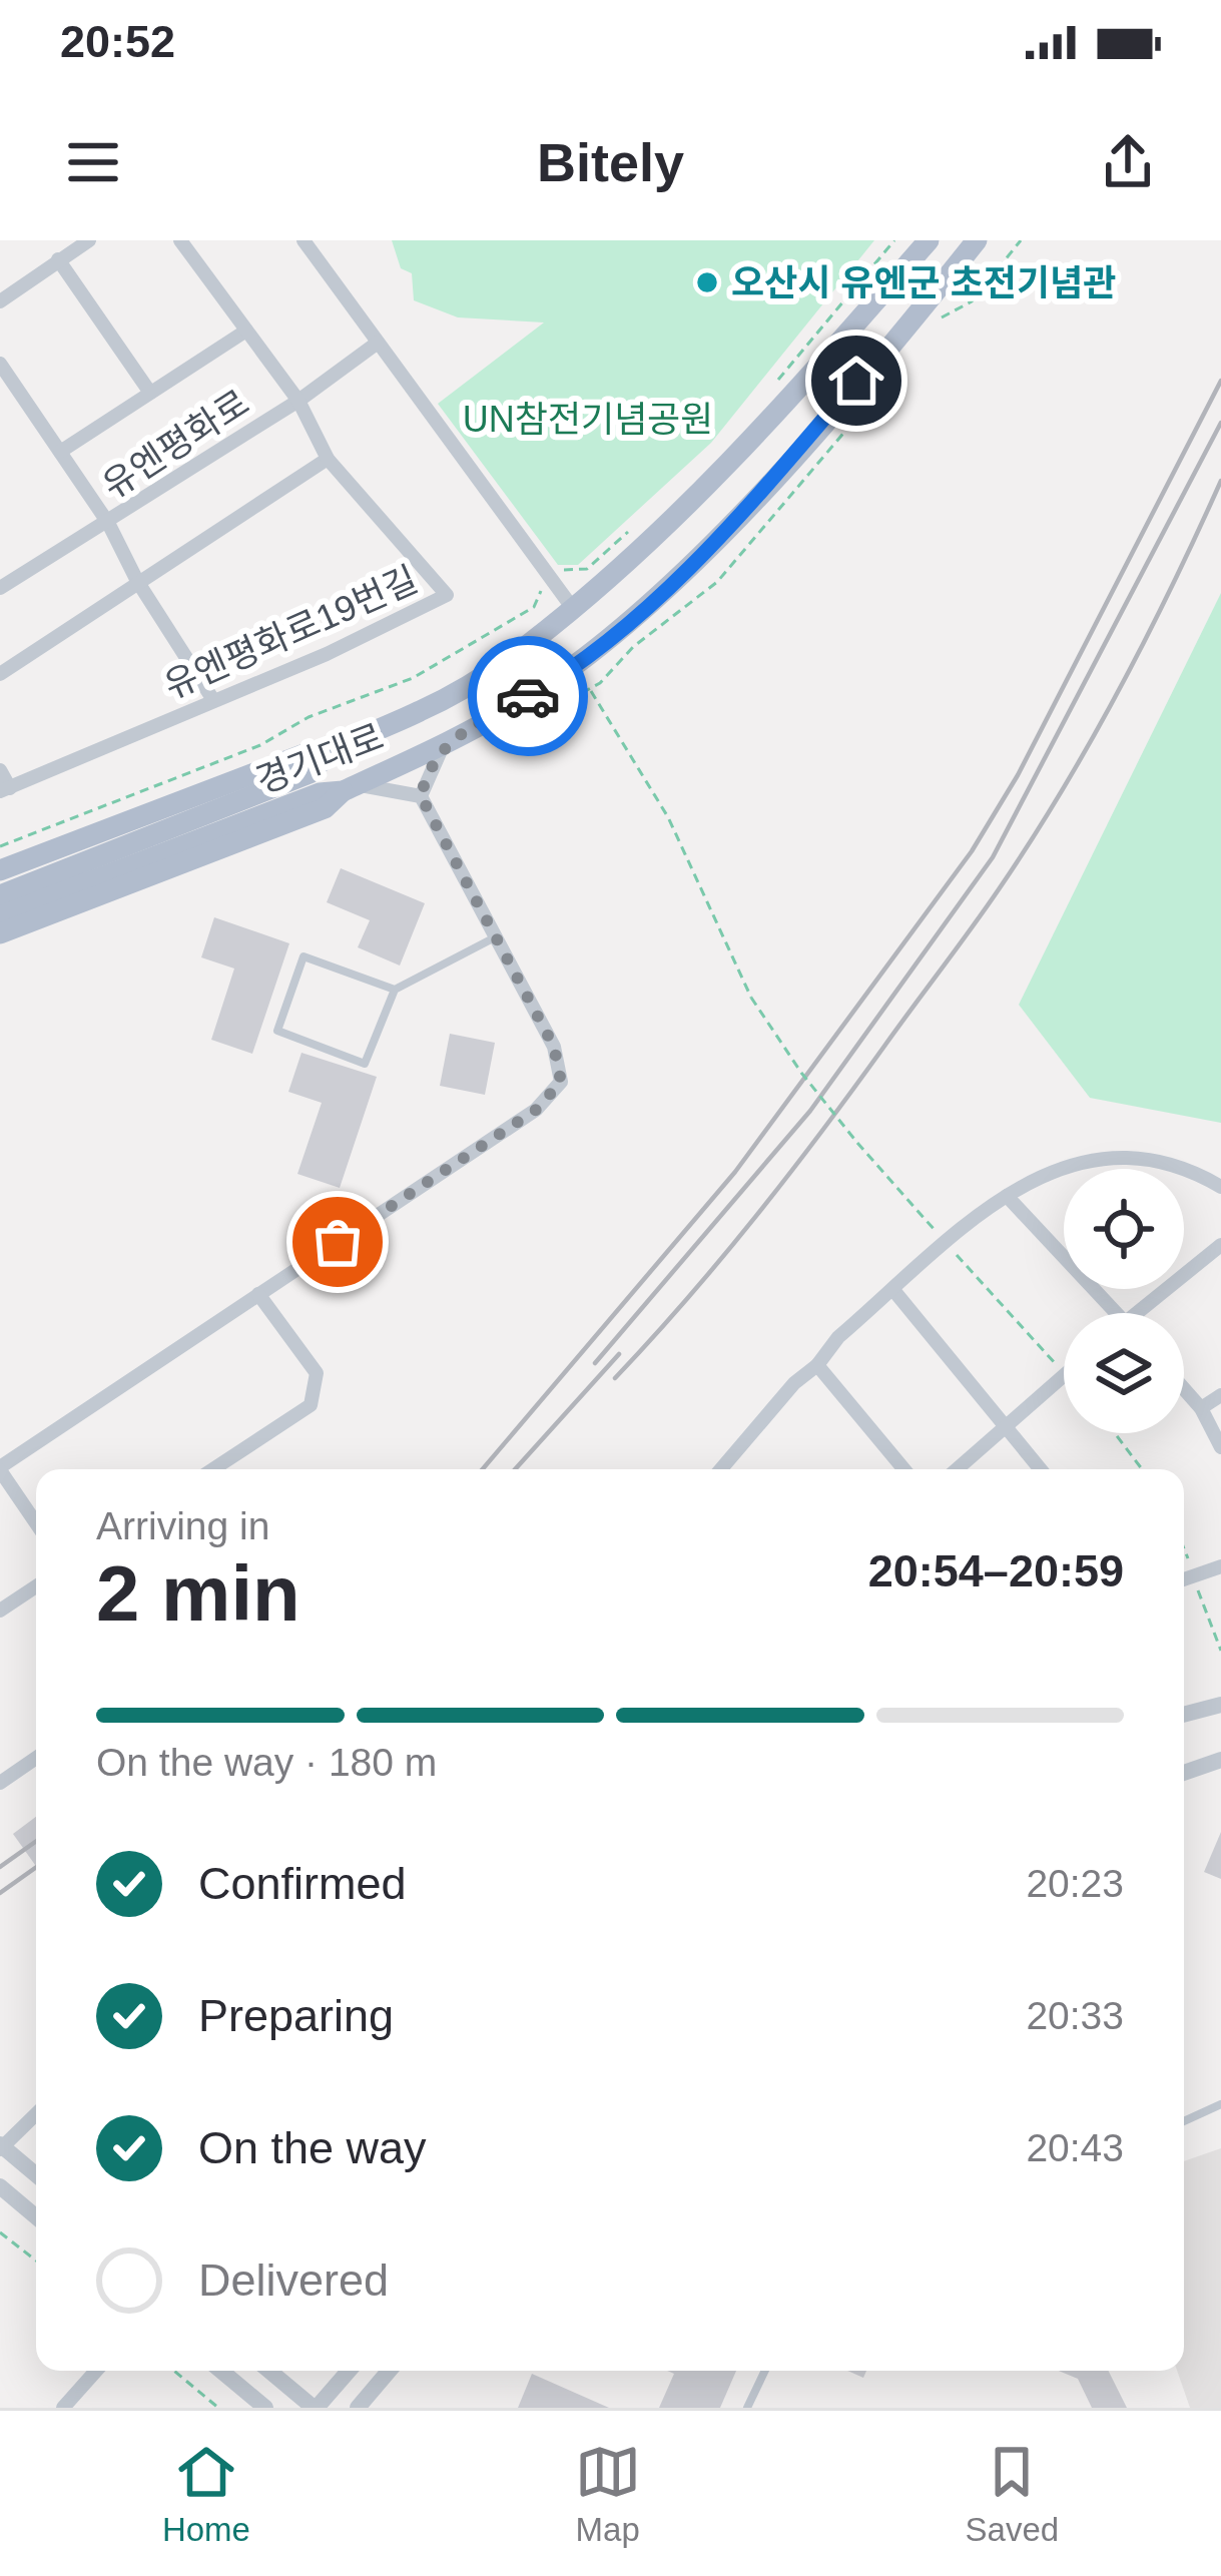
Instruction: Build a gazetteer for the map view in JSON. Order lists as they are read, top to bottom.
{
  "streets": {
    "main road": ["경기대로"],
    "street": ["유엔평화로", "유엔평화로19번길"]
  },
  "crossings": [
    ["유엔평화로", "유엔평화로19번길"]
  ],
  "parks": ["UN참전기념공원"],
  "places": ["오산시 유엔군 초전기념관"],
  "page": {
    "status": "20:52",
    "header": "Bitely",
    "heading": ["2 min", "Arriving in", "20:54–20:59"],
    "bar": "On the way · 180 m",
    "list": [
      ["Confirmed", "20:23"],
      ["Preparing", "20:33"],
      ["On the way", "20:43"],
      "Delivered"
    ],
    "tabs": ["Home", "Map", "Saved"]
  }
}
